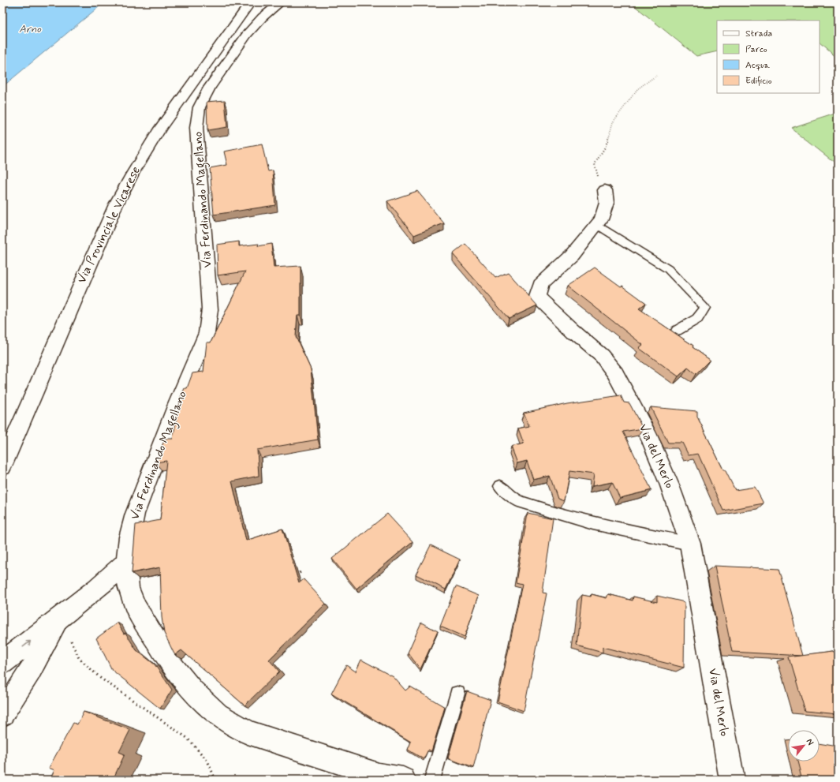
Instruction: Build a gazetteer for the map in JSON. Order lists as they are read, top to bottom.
{
  "streets": {
    "street": ["Via Ferdinando Magellano", "Via Provinciale Vicarese", "Via del Merlo"]
  },
  "water": ["Arno"],
  "legend": [
    "Strada",
    "Parco",
    "Acqua",
    "Edificio"
  ],
  "north": "top right"
}
